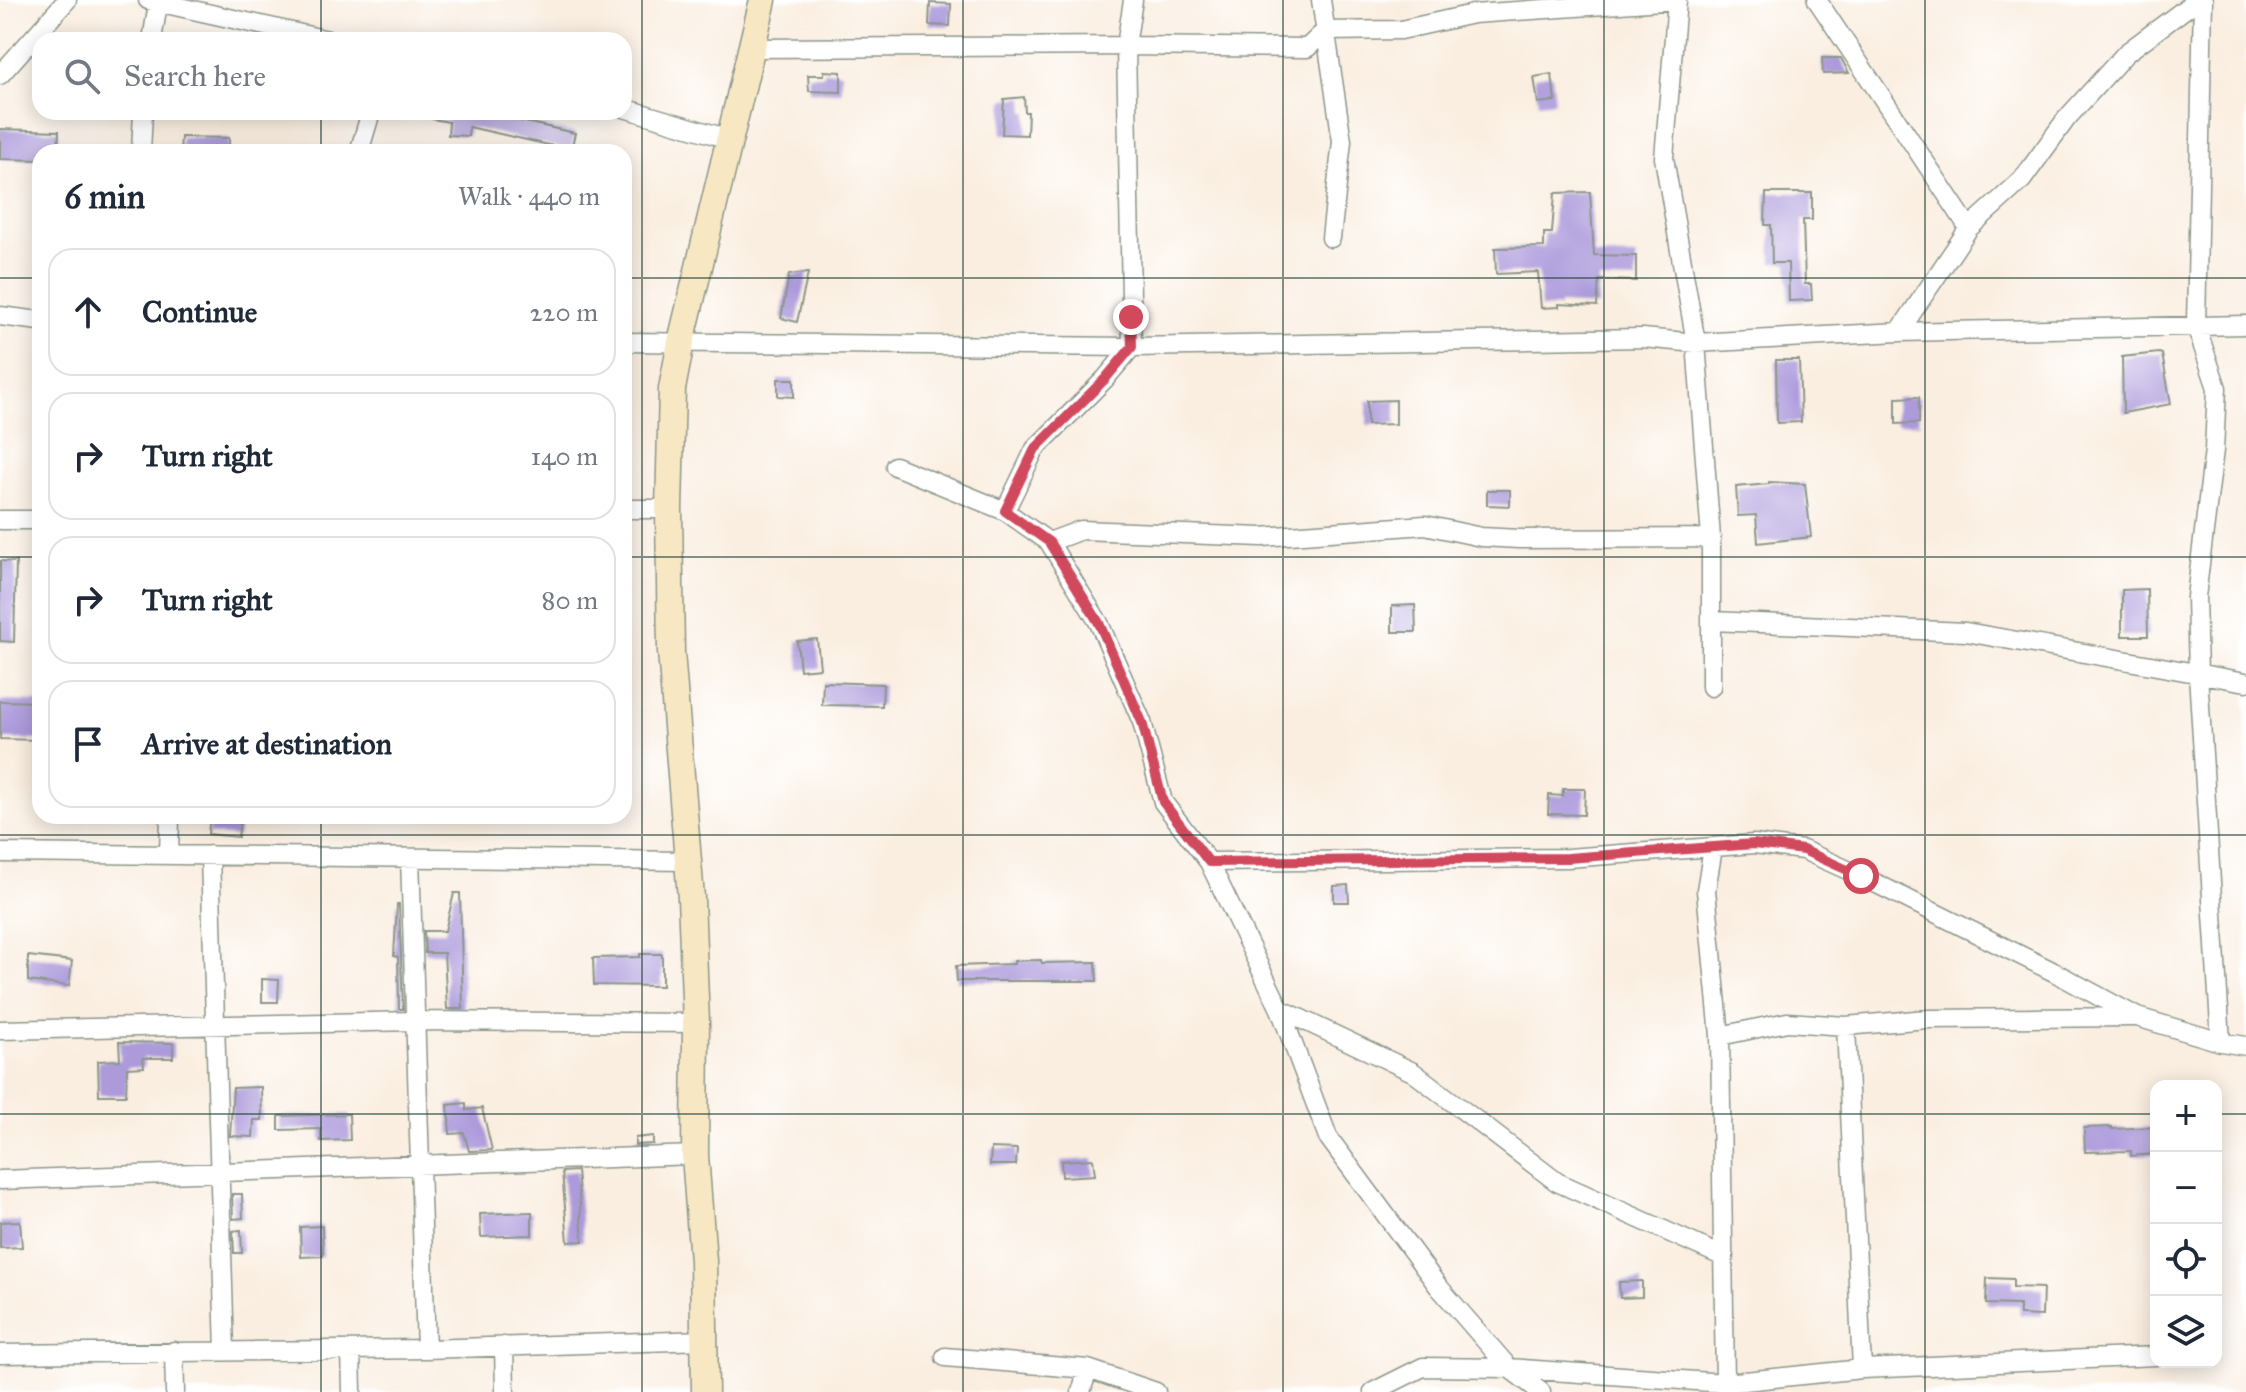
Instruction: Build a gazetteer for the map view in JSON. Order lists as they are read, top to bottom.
{
  "page": {
    "search": "Search here",
    "heading": ["6 min", "Walk · 440 m"],
    "list": [
      ["Continue", "220 m"],
      ["Turn right", "140 m"],
      ["Turn right", "80 m"],
      "Arrive at destination"
    ],
    "map_buttons": ["+", "−"]
  }
}
